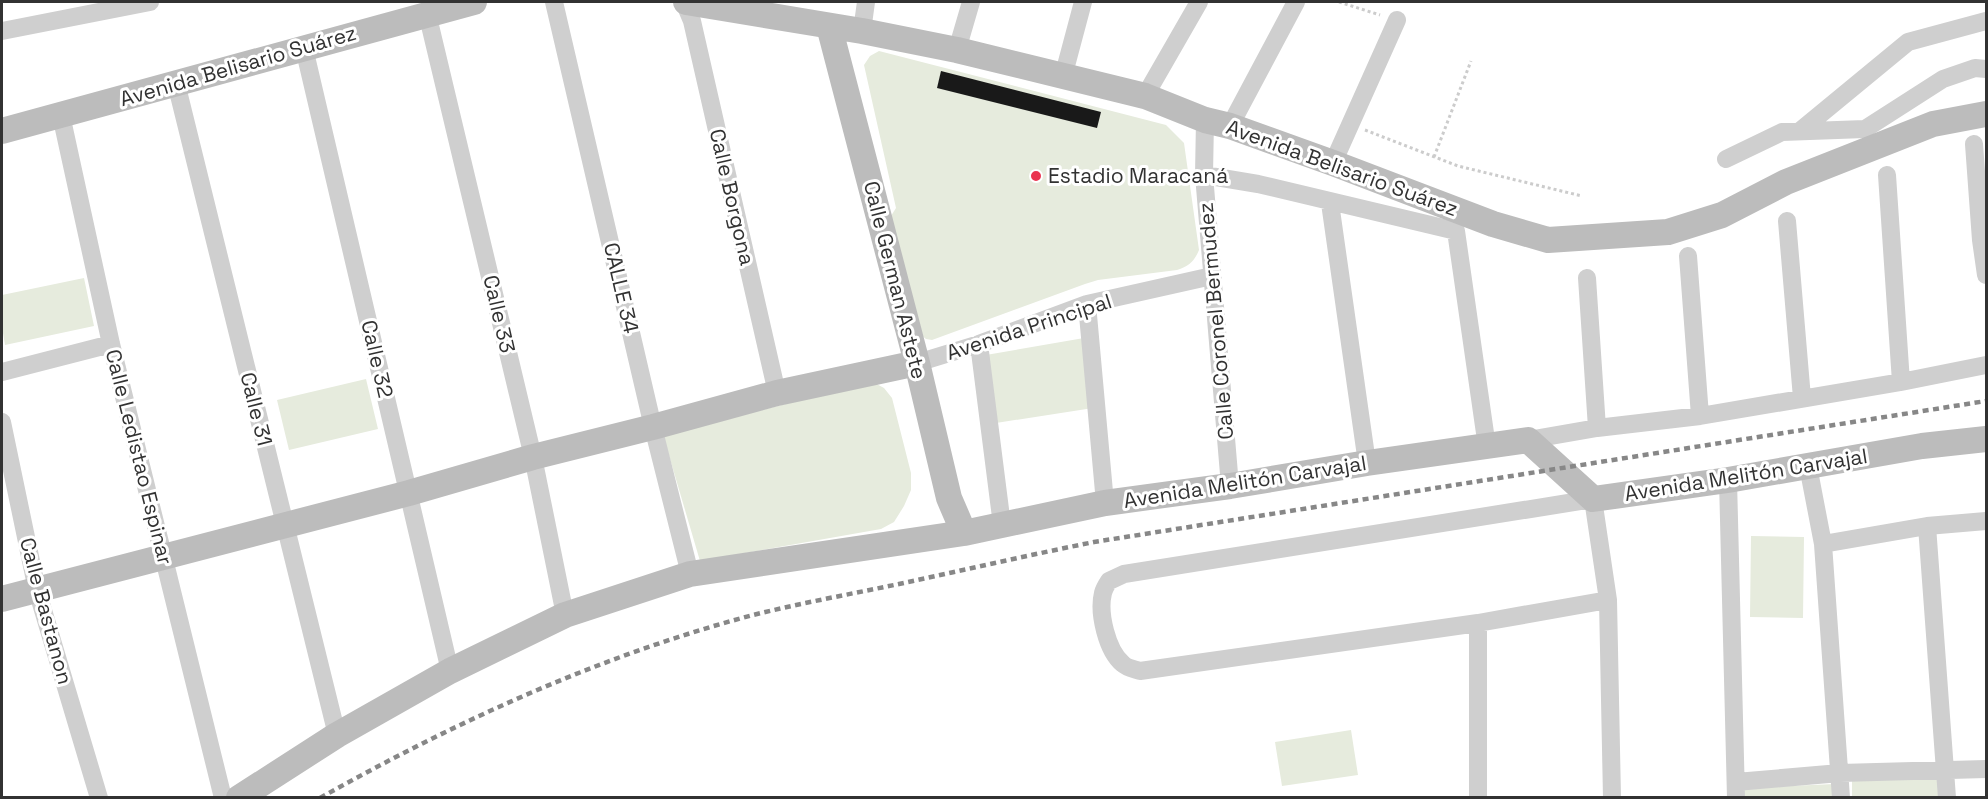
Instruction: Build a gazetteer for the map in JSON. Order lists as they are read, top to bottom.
{
  "streets": {
    "street": [
      "Avenida Belisario Suárez",
      "Calle Borgona",
      "Calle German Astete",
      "CALLE 34",
      "Calle 33",
      "Calle Coronel Bermudez",
      "Avenida Principal",
      "Calle 32",
      "Calle 31",
      "Calle Ledistao Espinar",
      "Avenida Melitón Carvajal",
      "Calle Bastanon"
    ]
  },
  "crossings": [
    ["Avenida Belisario Suárez", "Calle Borgona"],
    ["Avenida Belisario Suárez", "Calle German Astete"],
    ["Avenida Belisario Suárez", "Calle 33"],
    ["Avenida Belisario Suárez", "Calle Coronel Bermudez"],
    ["Avenida Belisario Suárez", "Calle 32"],
    ["Avenida Belisario Suárez", "Calle 31"],
    ["Avenida Belisario Suárez", "Calle Ledistao Espinar"],
    ["Calle German Astete", "Avenida Principal"],
    ["Calle German Astete", "Avenida Melitón Carvajal"],
    ["CALLE 34", "Avenida Melitón Carvajal"],
    ["Calle 33", "Avenida Melitón Carvajal"],
    ["Calle Coronel Bermudez", "Avenida Principal"],
    ["Calle Coronel Bermudez", "Avenida Melitón Carvajal"],
    ["Calle 32", "Avenida Melitón Carvajal"],
    ["Calle 31", "Avenida Melitón Carvajal"]
  ],
  "places": ["Estadio Maracaná"]
}
